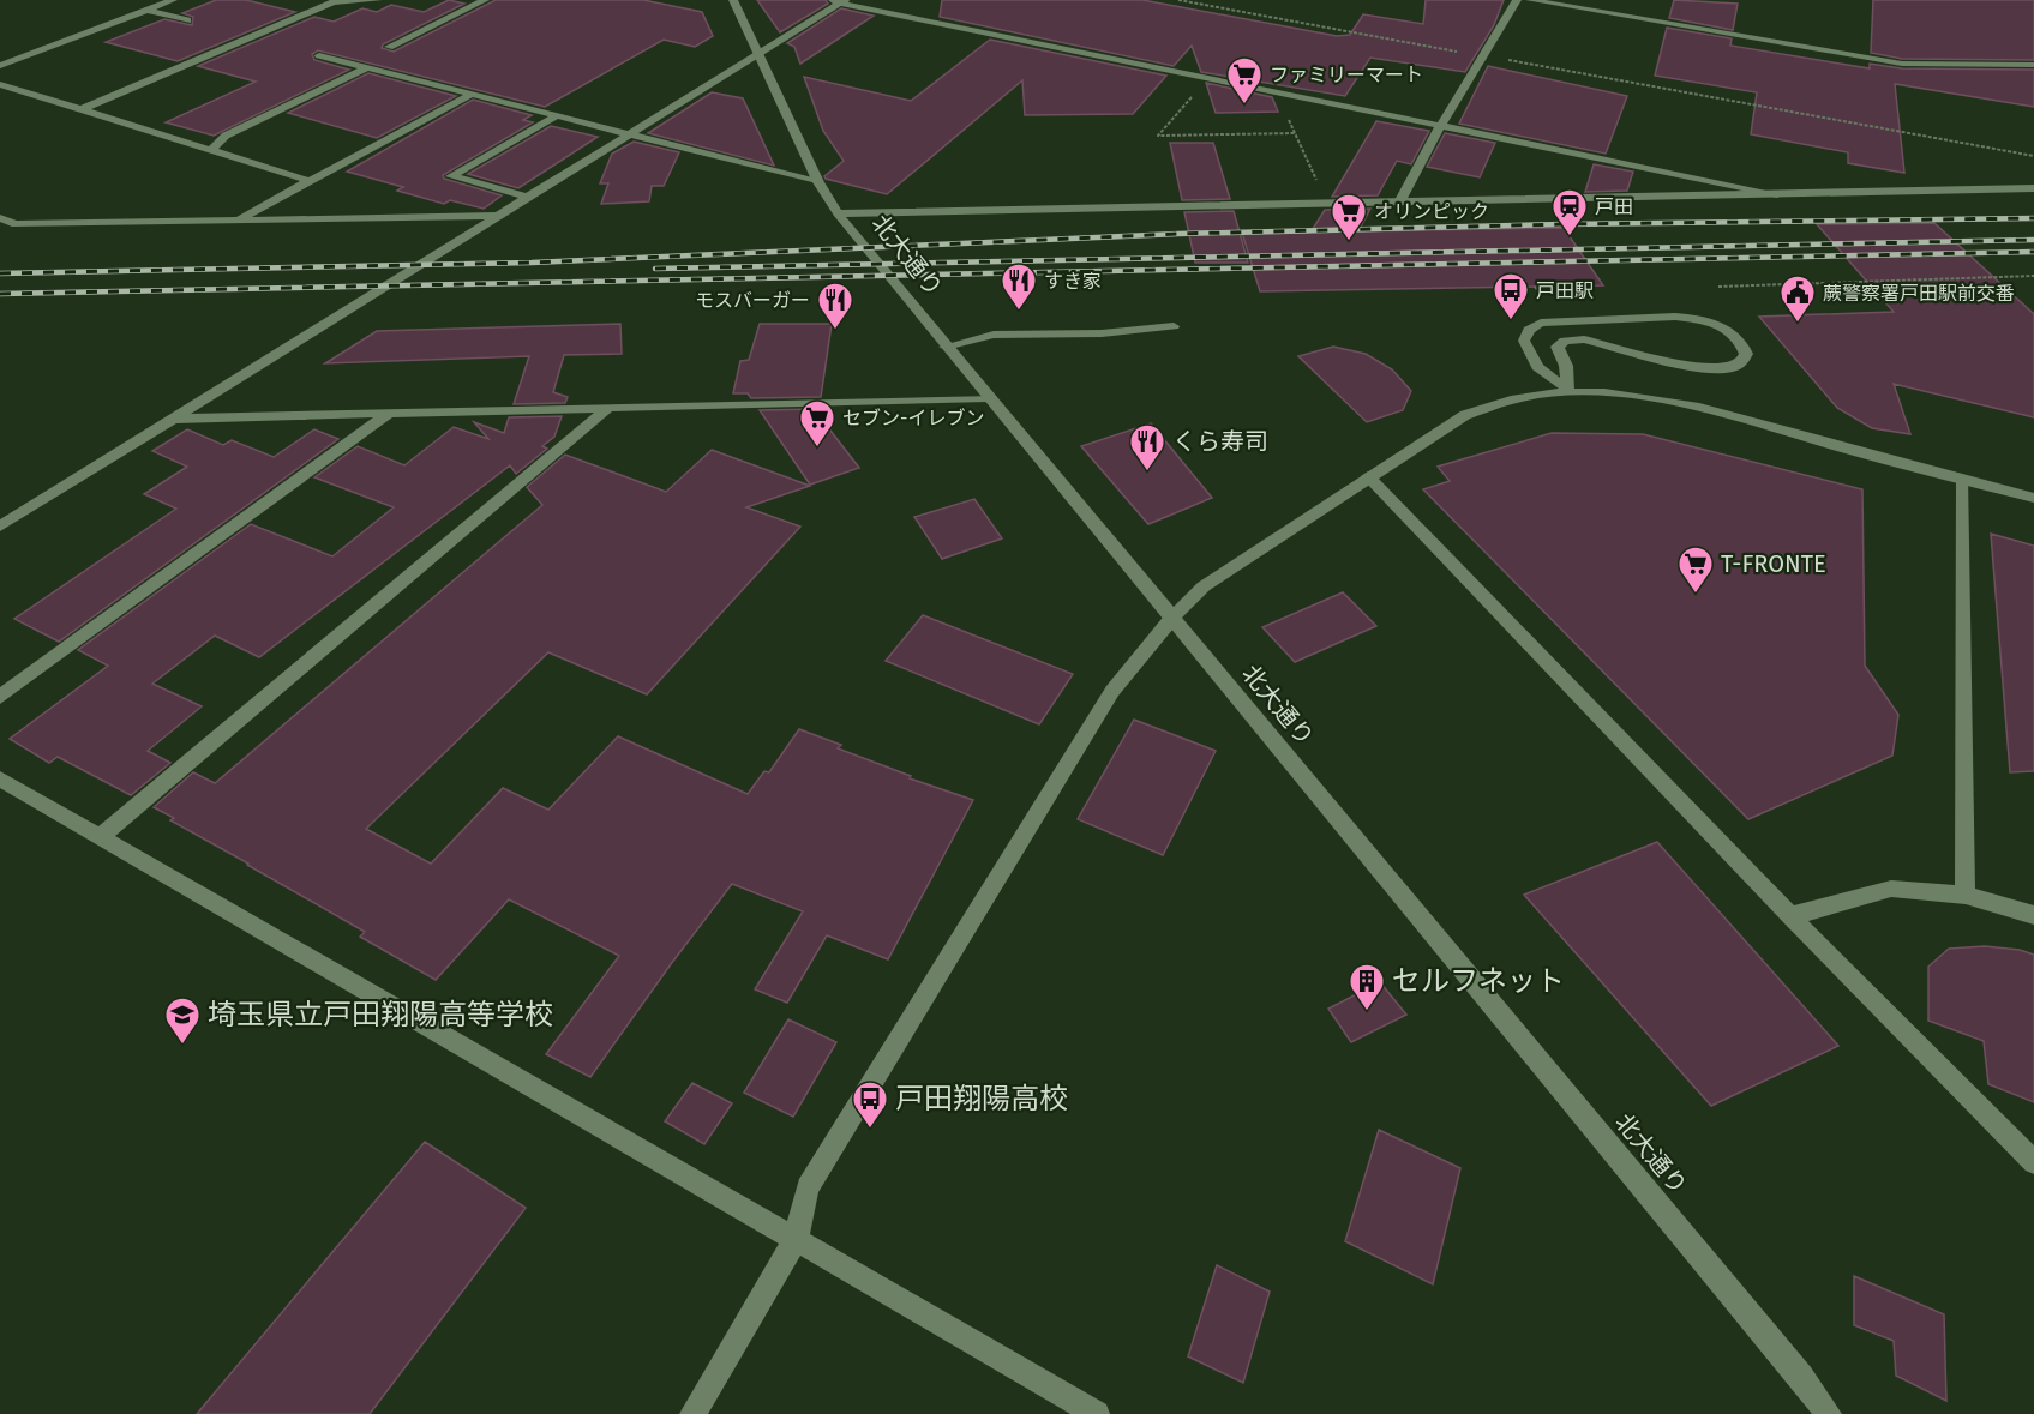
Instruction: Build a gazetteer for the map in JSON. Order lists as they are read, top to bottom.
{
  "streets": {
    "street": ["北大通り"]
  },
  "places": {
    "supermarket": [
      "ファミリーマート",
      "オリンピック",
      "セブン-イレブン",
      "T-FRONTE"
    ],
    "station": ["戸田"],
    "restaurant": ["すき家", "モスバーガー", "くら寿司"],
    "bus stop": ["戸田駅", "戸田翔陽高校"],
    "public building": ["蕨警察署戸田駅前交番"],
    "building": ["セルフネット"],
    "school or university": ["埼玉県立戸田翔陽高等学校"]
  }
}
